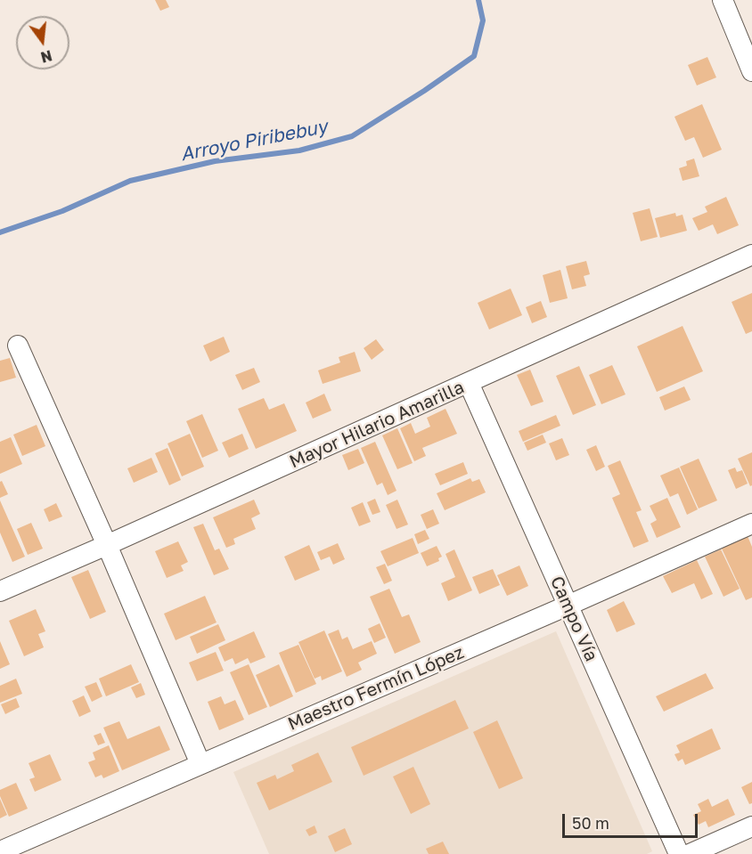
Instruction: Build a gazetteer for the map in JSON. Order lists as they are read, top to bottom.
{
  "streets": {
    "street": ["Mayor Hilario Amarilla", "Campo Vía", "Maestro Fermín López"]
  },
  "crossings": [
    ["Mayor Hilario Amarilla", "Campo Vía"],
    ["Campo Vía", "Maestro Fermín López"]
  ],
  "water": ["Arroyo Piribebuy"],
  "scale_bar": "50 m",
  "north": "bottom"
}
